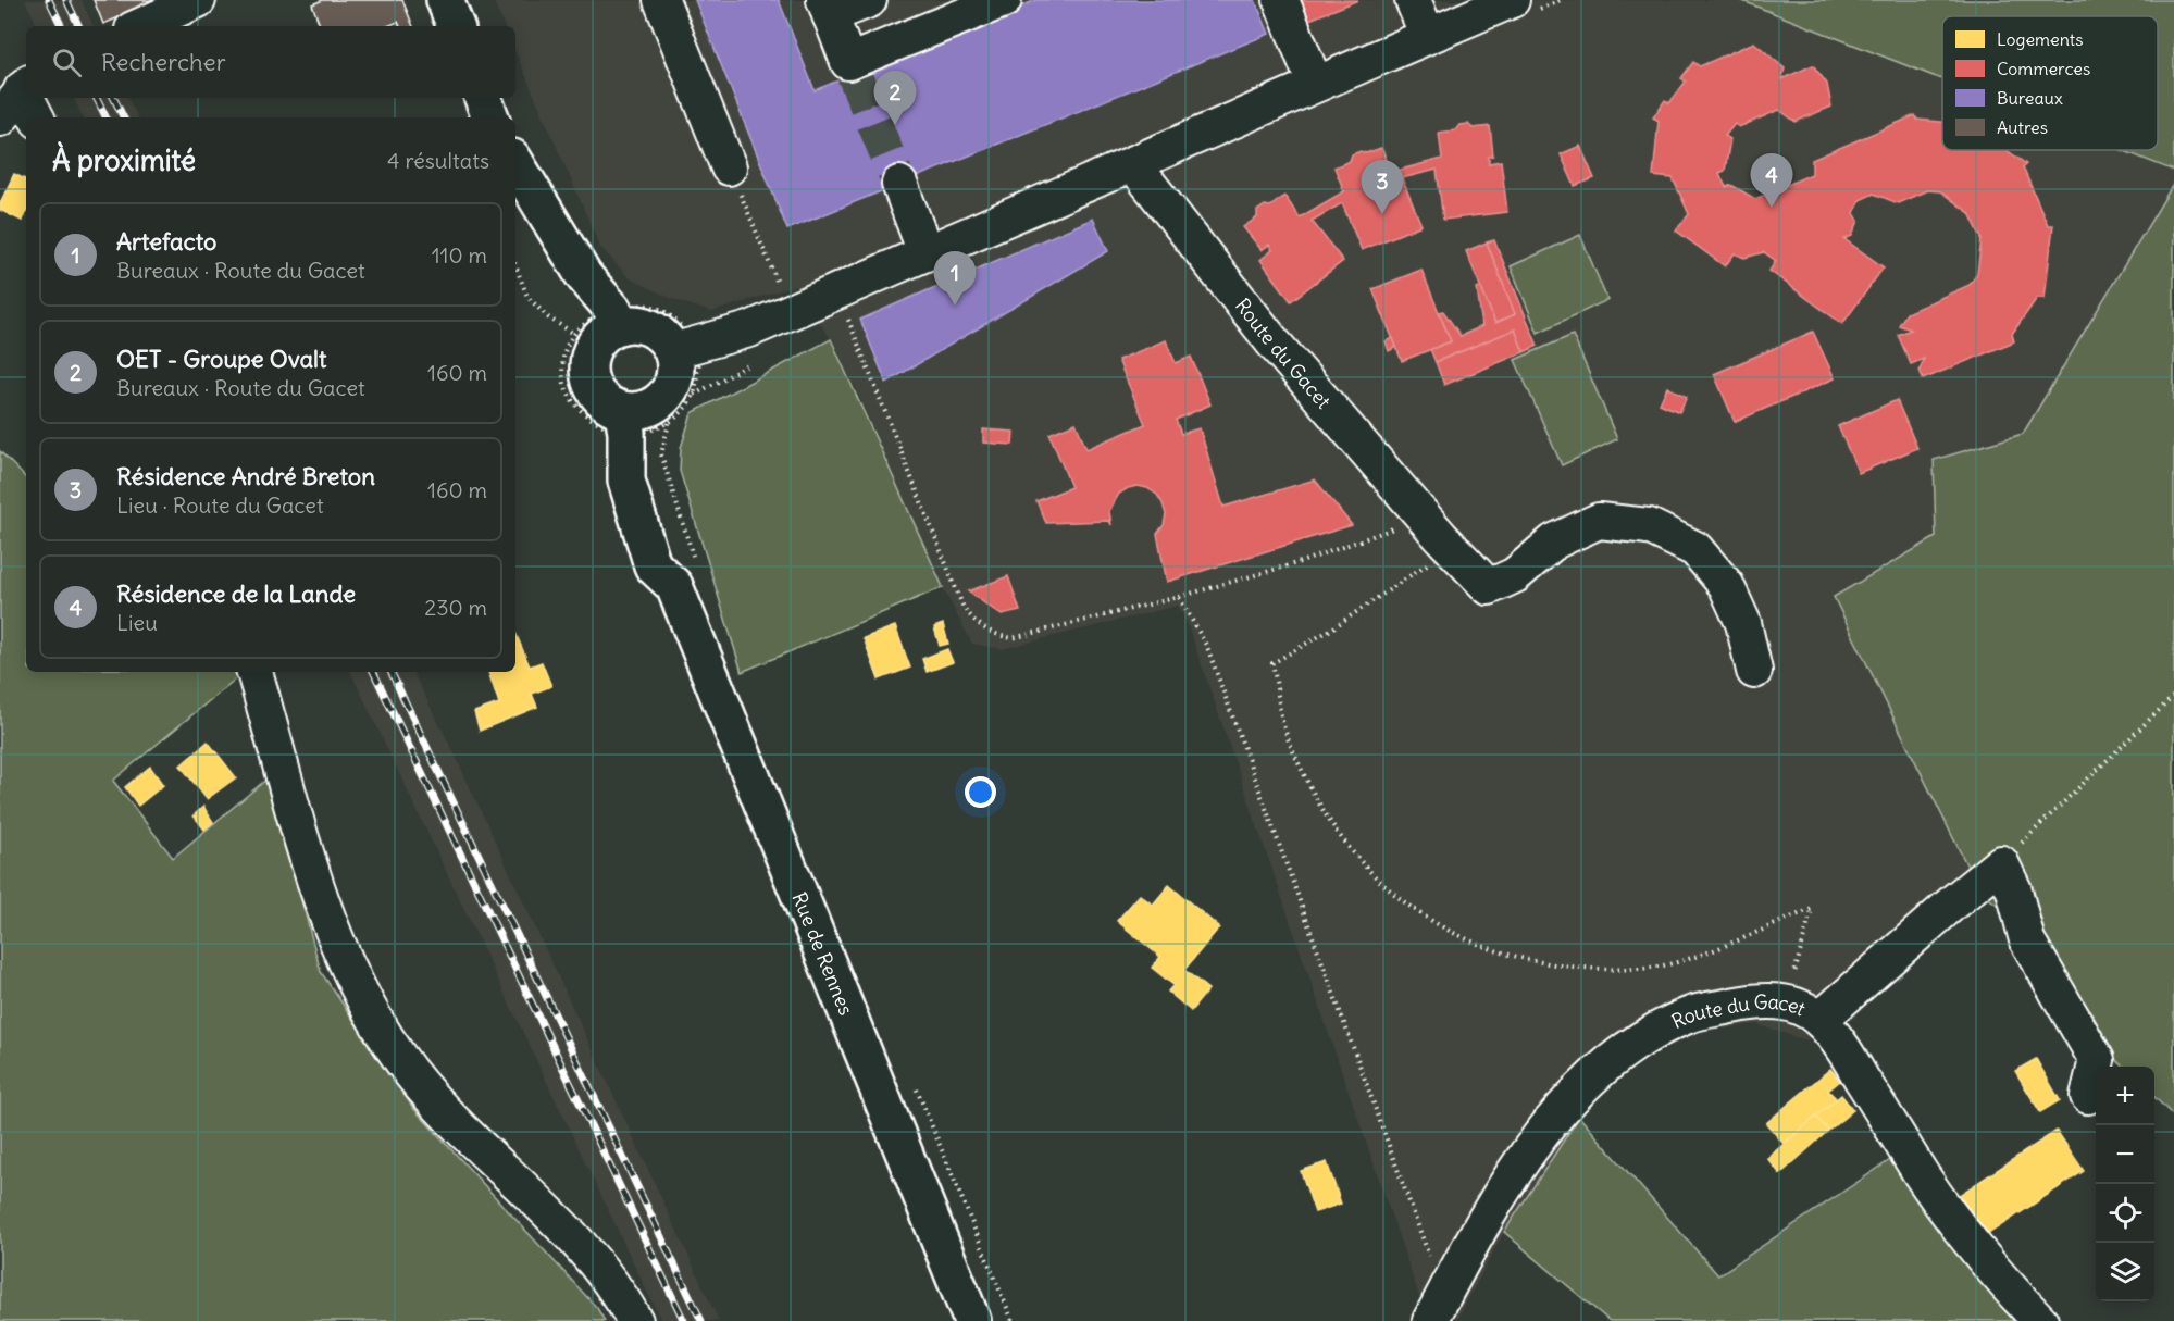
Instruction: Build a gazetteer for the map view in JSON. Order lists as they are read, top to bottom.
{
  "streets": {
    "main road": ["Rue de Rennes"],
    "street": ["Route du Gacet"]
  },
  "legend": [
    "Logements",
    "Commerces",
    "Bureaux",
    "Autres"
  ],
  "page": {
    "search": "Rechercher",
    "pins": [
      "2",
      "4",
      "3",
      "1"
    ],
    "heading": ["À proximité", "4 résultats"],
    "list": [
      {
        "mark": "1",
        "name": "Artefacto",
        "note": "Bureaux · Route du Gacet",
        "value": "110 m"
      },
      {
        "mark": "2",
        "name": "OET - Groupe Ovalt",
        "note": "Bureaux · Route du Gacet",
        "value": "160 m"
      },
      {
        "mark": "3",
        "name": "Résidence André Breton",
        "note": "Lieu · Route du Gacet",
        "value": "160 m"
      },
      {
        "mark": "4",
        "name": "Résidence de la Lande",
        "note": "Lieu",
        "value": "230 m"
      }
    ],
    "map_buttons": ["+", "−"]
  }
}
